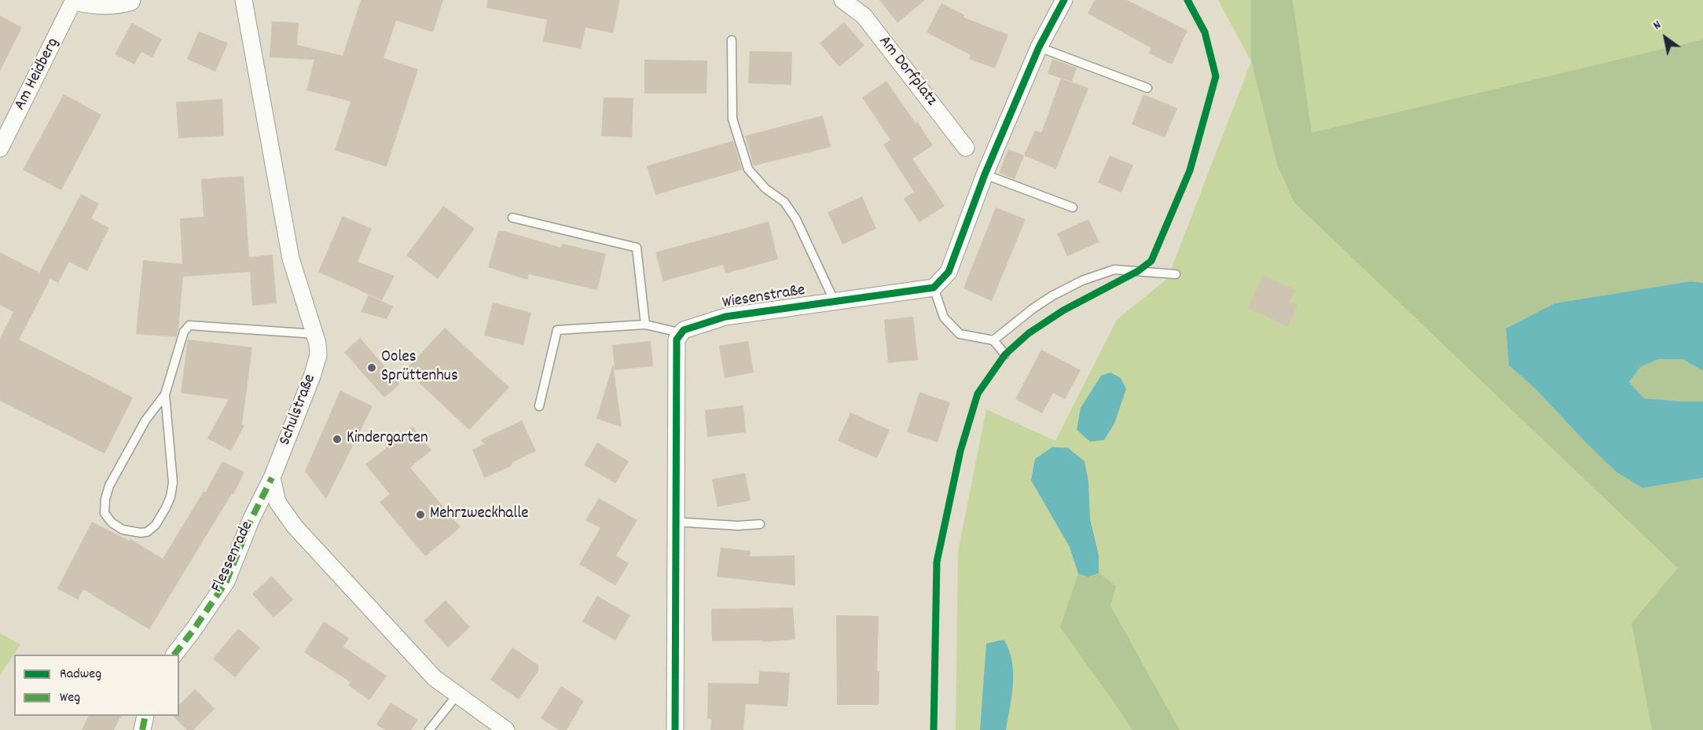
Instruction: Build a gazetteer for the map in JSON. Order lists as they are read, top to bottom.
{
  "streets": {
    "street": [
      "Am Dorfplatz",
      "Am Heidberg",
      "Wiesenstraße",
      "Schulstraße",
      "Flessenrade"
    ]
  },
  "crossings": [
    ["Schulstraße", "Flessenrade"]
  ],
  "places": ["Ooles Sprüttenhus", "Kindergarten", "Mehrzweckhalle"],
  "legend": ["Radweg", "Weg"],
  "north": "top left"
}
